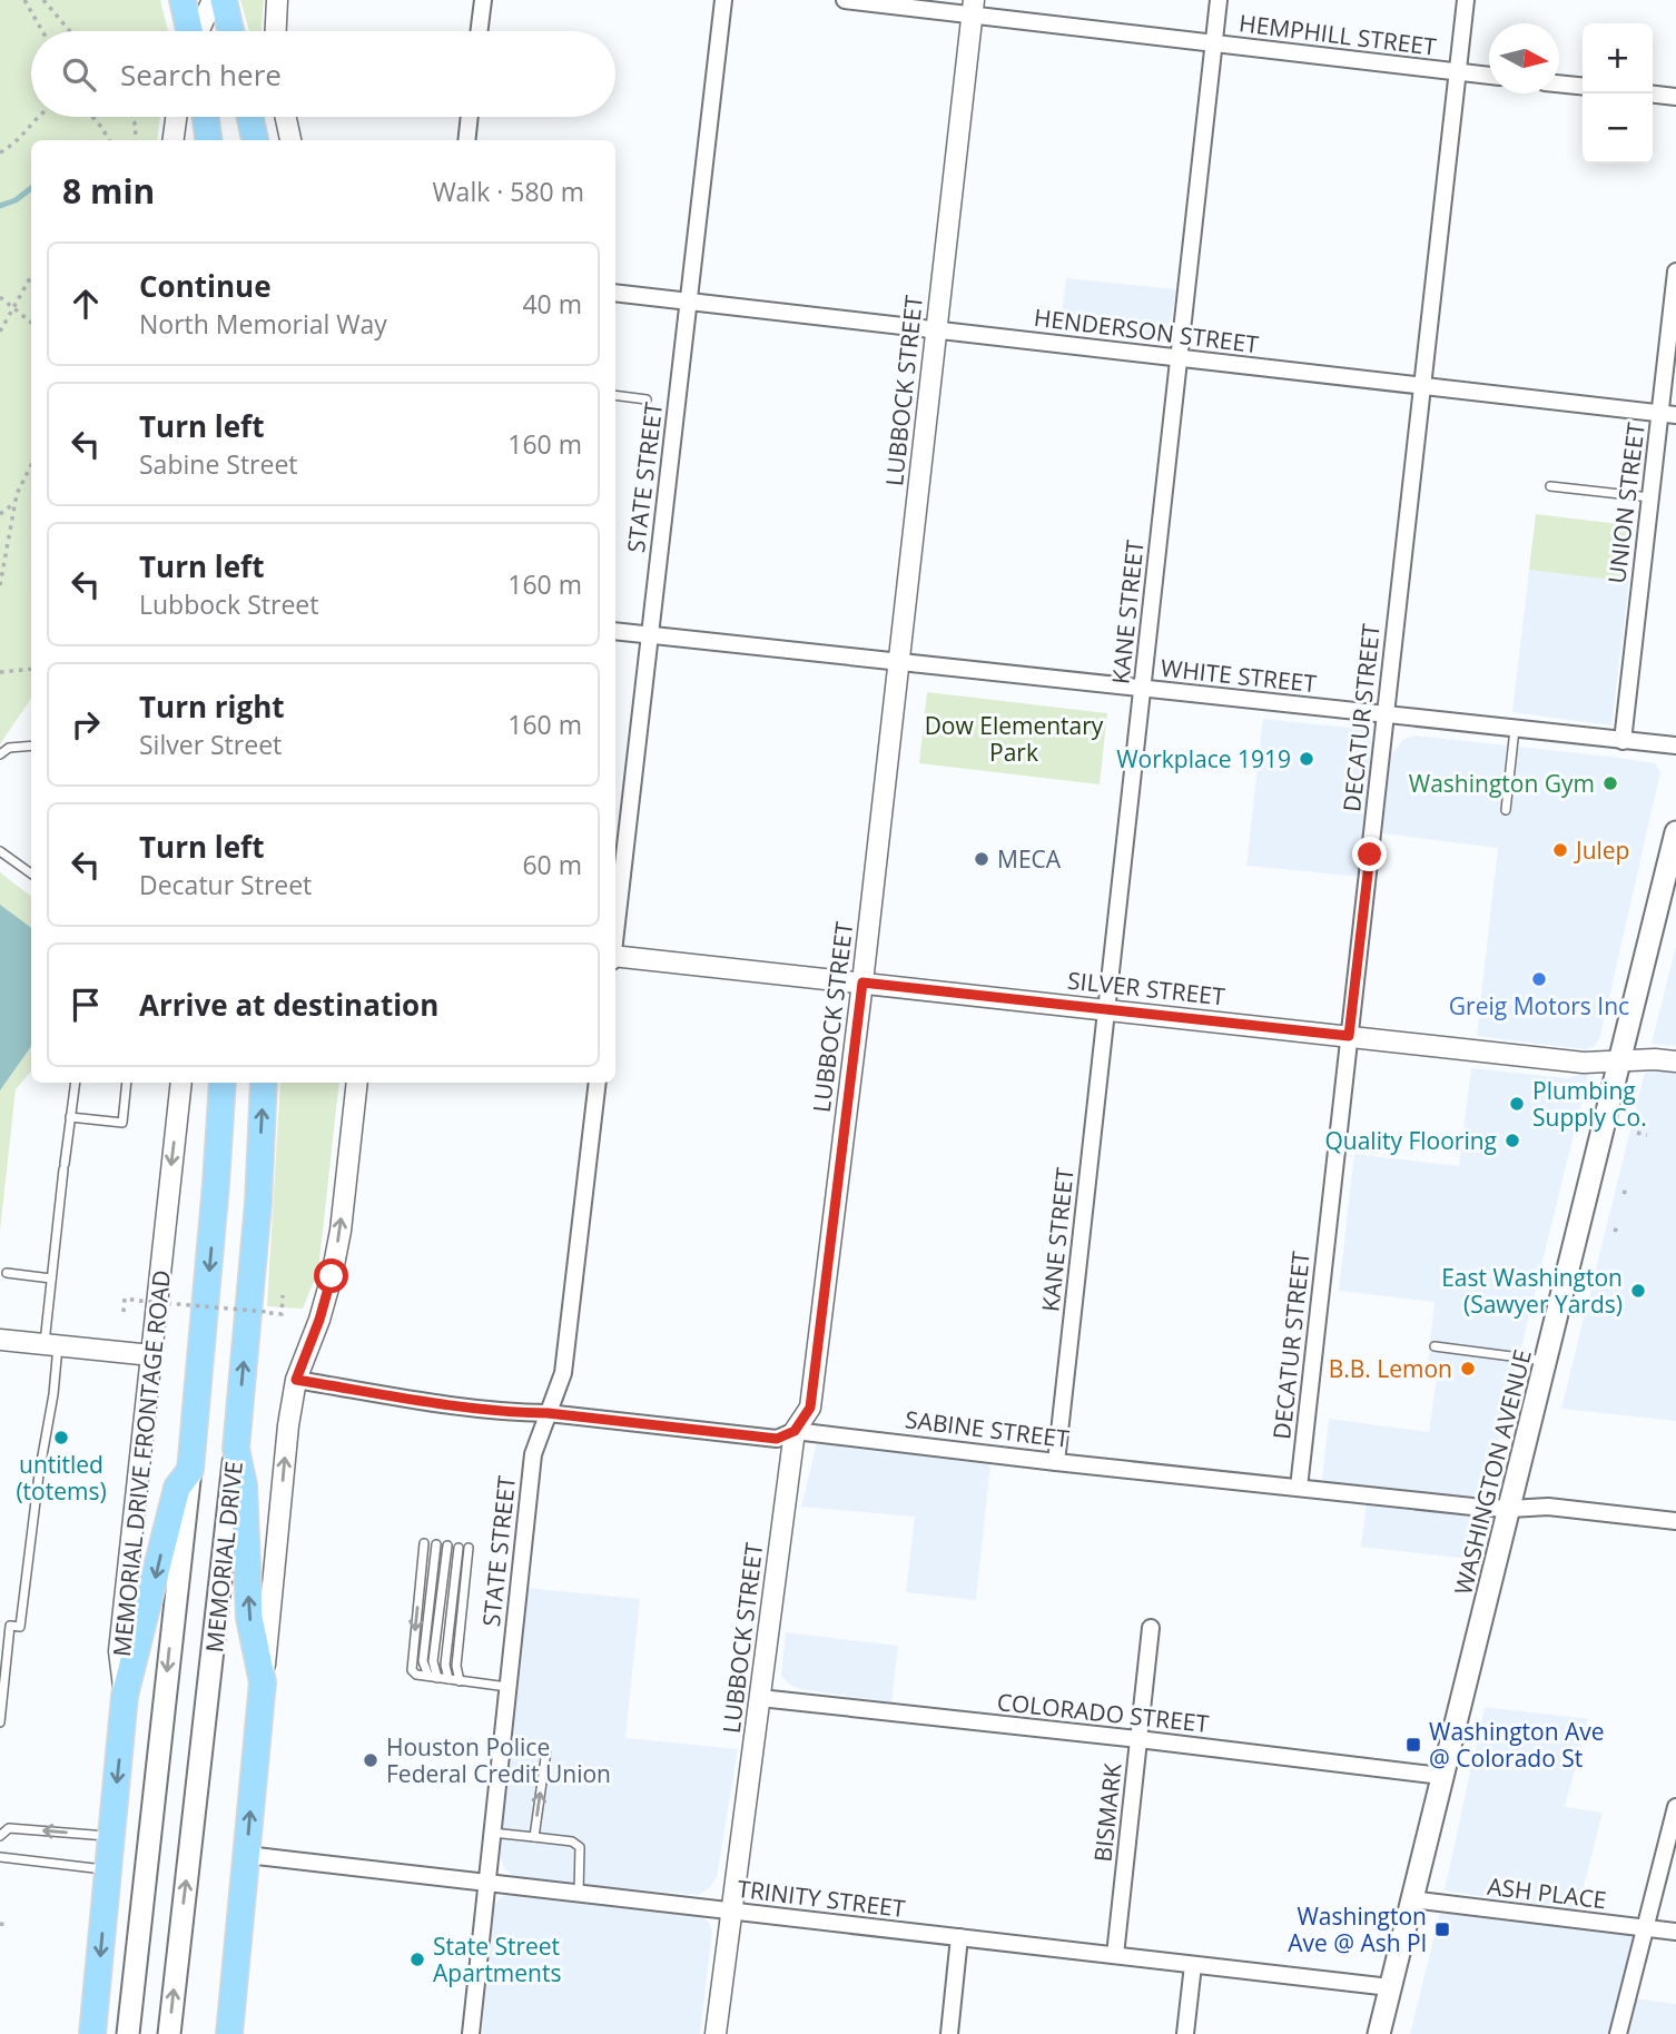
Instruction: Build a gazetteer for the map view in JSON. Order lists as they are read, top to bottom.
{
  "streets": {
    "main road": ["MEMORIAL DRIVE FRONTAGE ROAD", "WASHINGTON AVENUE", "MEMORIAL DRIVE"],
    "street": [
      "HEMPHILL STREET",
      "HENDERSON STREET",
      "LUBBOCK STREET",
      "STATE STREET",
      "UNION STREET",
      "KANE STREET",
      "WHITE STREET",
      "DECATUR STREET",
      "SILVER STREET",
      "SABINE STREET",
      "COLORADO STREET",
      "BISMARK",
      "ASH PLACE",
      "TRINITY STREET"
    ]
  },
  "crossings": [
    ["HEMPHILL STREET", "LUBBOCK STREET"],
    ["HEMPHILL STREET", "KANE STREET"],
    ["HEMPHILL STREET", "DECATUR STREET"],
    ["HENDERSON STREET", "LUBBOCK STREET"],
    ["HENDERSON STREET", "STATE STREET"],
    ["HENDERSON STREET", "UNION STREET"],
    ["HENDERSON STREET", "KANE STREET"],
    ["HENDERSON STREET", "DECATUR STREET"],
    ["LUBBOCK STREET", "WHITE STREET"],
    ["LUBBOCK STREET", "SILVER STREET"],
    ["LUBBOCK STREET", "SABINE STREET"],
    ["LUBBOCK STREET", "COLORADO STREET"],
    ["LUBBOCK STREET", "TRINITY STREET"],
    ["STATE STREET", "WHITE STREET"],
    ["STATE STREET", "SABINE STREET"],
    ["STATE STREET", "TRINITY STREET"],
    ["UNION STREET", "WHITE STREET"],
    ["KANE STREET", "WHITE STREET"],
    ["KANE STREET", "SILVER STREET"],
    ["KANE STREET", "SABINE STREET"],
    ["WHITE STREET", "DECATUR STREET"],
    ["DECATUR STREET", "SILVER STREET"],
    ["DECATUR STREET", "SABINE STREET"],
    ["SILVER STREET", "WASHINGTON AVENUE"],
    ["SABINE STREET", "WASHINGTON AVENUE"],
    ["WASHINGTON AVENUE", "COLORADO STREET"],
    ["WASHINGTON AVENUE", "ASH PLACE"],
    ["WASHINGTON AVENUE", "TRINITY STREET"],
    ["COLORADO STREET", "BISMARK"],
    ["BISMARK", "TRINITY STREET"]
  ],
  "parks": ["Dow Elementary Park"],
  "places": {
    "other": [
      "Workplace 1919",
      "Washington Gym",
      "Julep",
      "MECA",
      "Greig Motors Inc",
      "Plumbing Supply Co.",
      "Quality Flooring",
      "East Washington (Sawyer Yards)",
      "B.B. Lemon",
      "untitled (totems)",
      "Houston Police Federal Credit Union",
      "State Street Apartments"
    ],
    "transit": ["Washington Ave @ Colorado St", "Washington Ave @ Ash Pl"]
  },
  "north": "right",
  "page": {
    "map_buttons": ["+", "−"],
    "search": "Search here",
    "heading": ["8 min", "Walk · 580 m"],
    "list": [
      ["Continue", "North Memorial Way", "40 m"],
      ["Turn left", "Sabine Street", "160 m"],
      ["Turn left", "Lubbock Street", "160 m"],
      ["Turn right", "Silver Street", "160 m"],
      ["Turn left", "Decatur Street", "60 m"],
      "Arrive at destination"
    ]
  }
}
